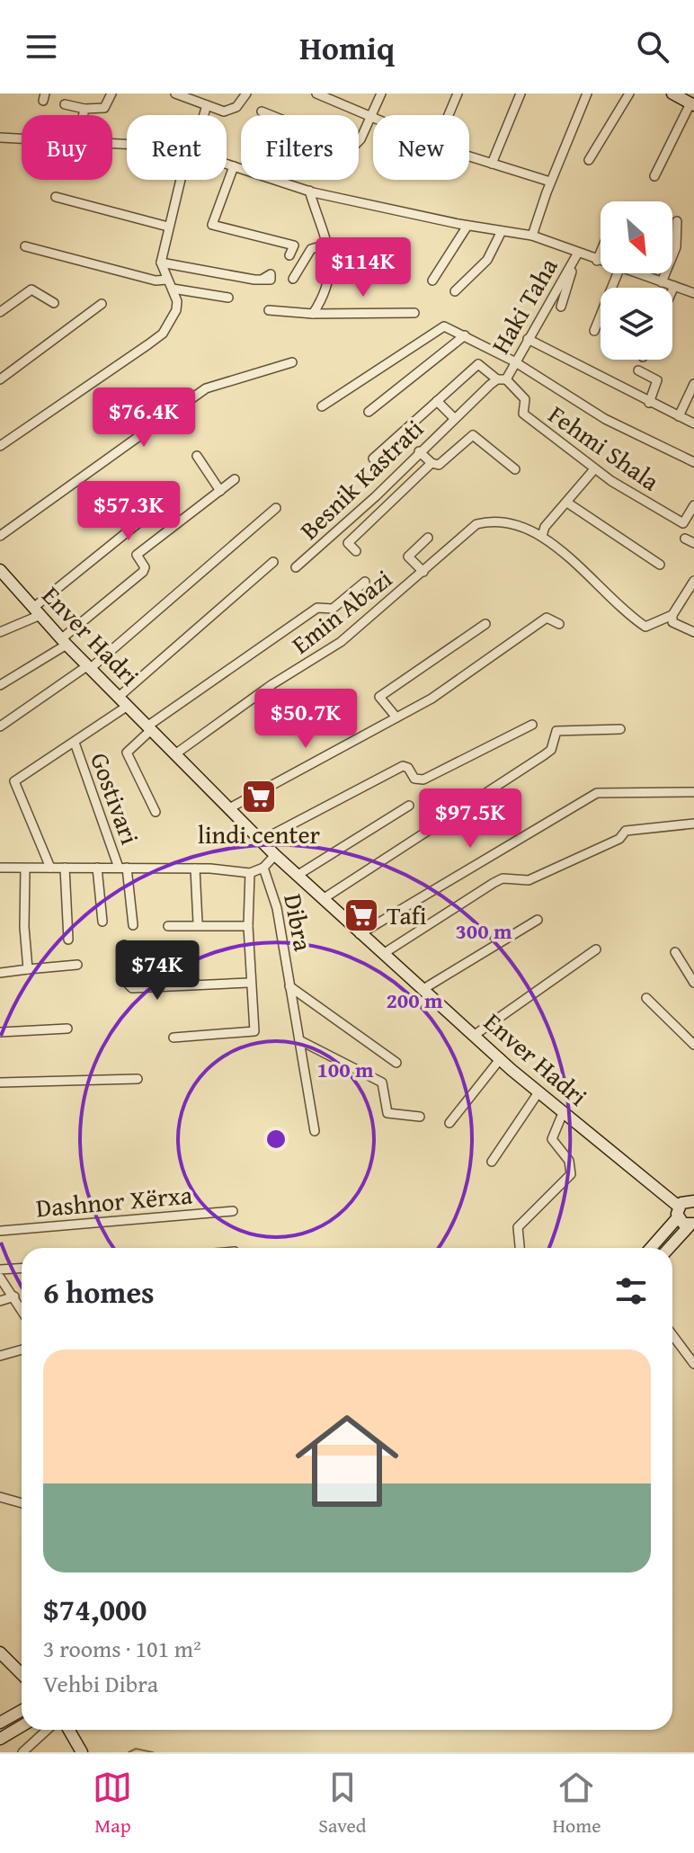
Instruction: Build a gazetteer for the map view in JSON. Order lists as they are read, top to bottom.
{
  "streets": {
    "street": [
      "Haki Taha",
      "Fehmi Shala",
      "Besnik Kastrati",
      "Emin Abazi",
      "Enver Hadri",
      "Gostivari",
      "Dibra",
      "Dashnor Xërxa"
    ]
  },
  "crossings": [
    ["Haki Taha", "Fehmi Shala"],
    ["Haki Taha", "Besnik Kastrati"],
    ["Fehmi Shala", "Besnik Kastrati"],
    ["Emin Abazi", "Enver Hadri"]
  ],
  "places": {
    "supermarket": ["lindi center", "Tafi"]
  },
  "north": "bottom right",
  "page": {
    "header": "Homiq",
    "chip": [
      "Buy",
      "Rent",
      "Filters",
      "New"
    ],
    "price": [
      "$114K",
      "$76.4K",
      "$57.3K",
      "$50.7K",
      "$97.5K",
      "$74K"
    ],
    "heading": "6 homes",
    "list": [
      {
        "name": "$74,000",
        "note": "3 rooms · 101 m² · Vehbi Dibra"
      }
    ],
    "tabs": ["Map", "Saved", "Home"]
  },
  "rings": ["300 m", "200 m", "100 m"]
}
